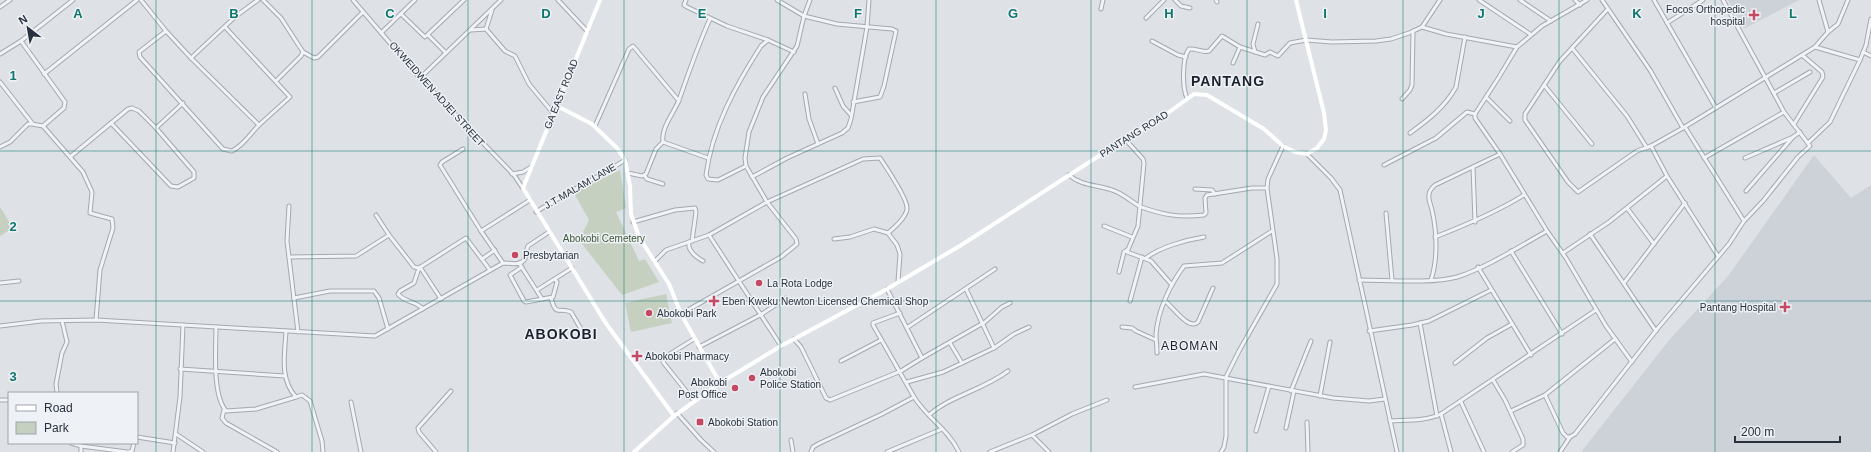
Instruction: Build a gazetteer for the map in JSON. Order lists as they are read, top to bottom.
{
  "streets": {
    "street": [
      "OKWEIDWEN ADJEI STREET",
      "GA EAST ROAD",
      "PANTANG ROAD",
      "J.T MALAM LANE"
    ]
  },
  "crossings": [
    ["OKWEIDWEN ADJEI STREET", "GA EAST ROAD"]
  ],
  "districts": ["PANTANG", "ABOKOBI", "ABOMAN"],
  "parks": ["Abokobi Cemetery"],
  "places": {
    "health": [
      "Focos Orthopedic hospital",
      "Eben Kweku Newton Licensed Chemical Shop",
      "Pantang Hospital",
      "Abokobi Pharmacy"
    ],
    "other": [
      "Presbytarian",
      "La Rota Lodge",
      "Abokobi Park",
      "Abokobi Police Station",
      "Abokobi Post Office"
    ],
    "transit": ["Abokobi Station"]
  },
  "legend": ["Road", "Park"],
  "scale_bar": "200 m",
  "north": "top left",
  "grid": {
    "columns": [
      "A",
      "B",
      "C",
      "D",
      "E",
      "F",
      "G",
      "H",
      "I",
      "J",
      "K",
      "L"
    ],
    "rows": ["1", "2", "3"]
  }
}
